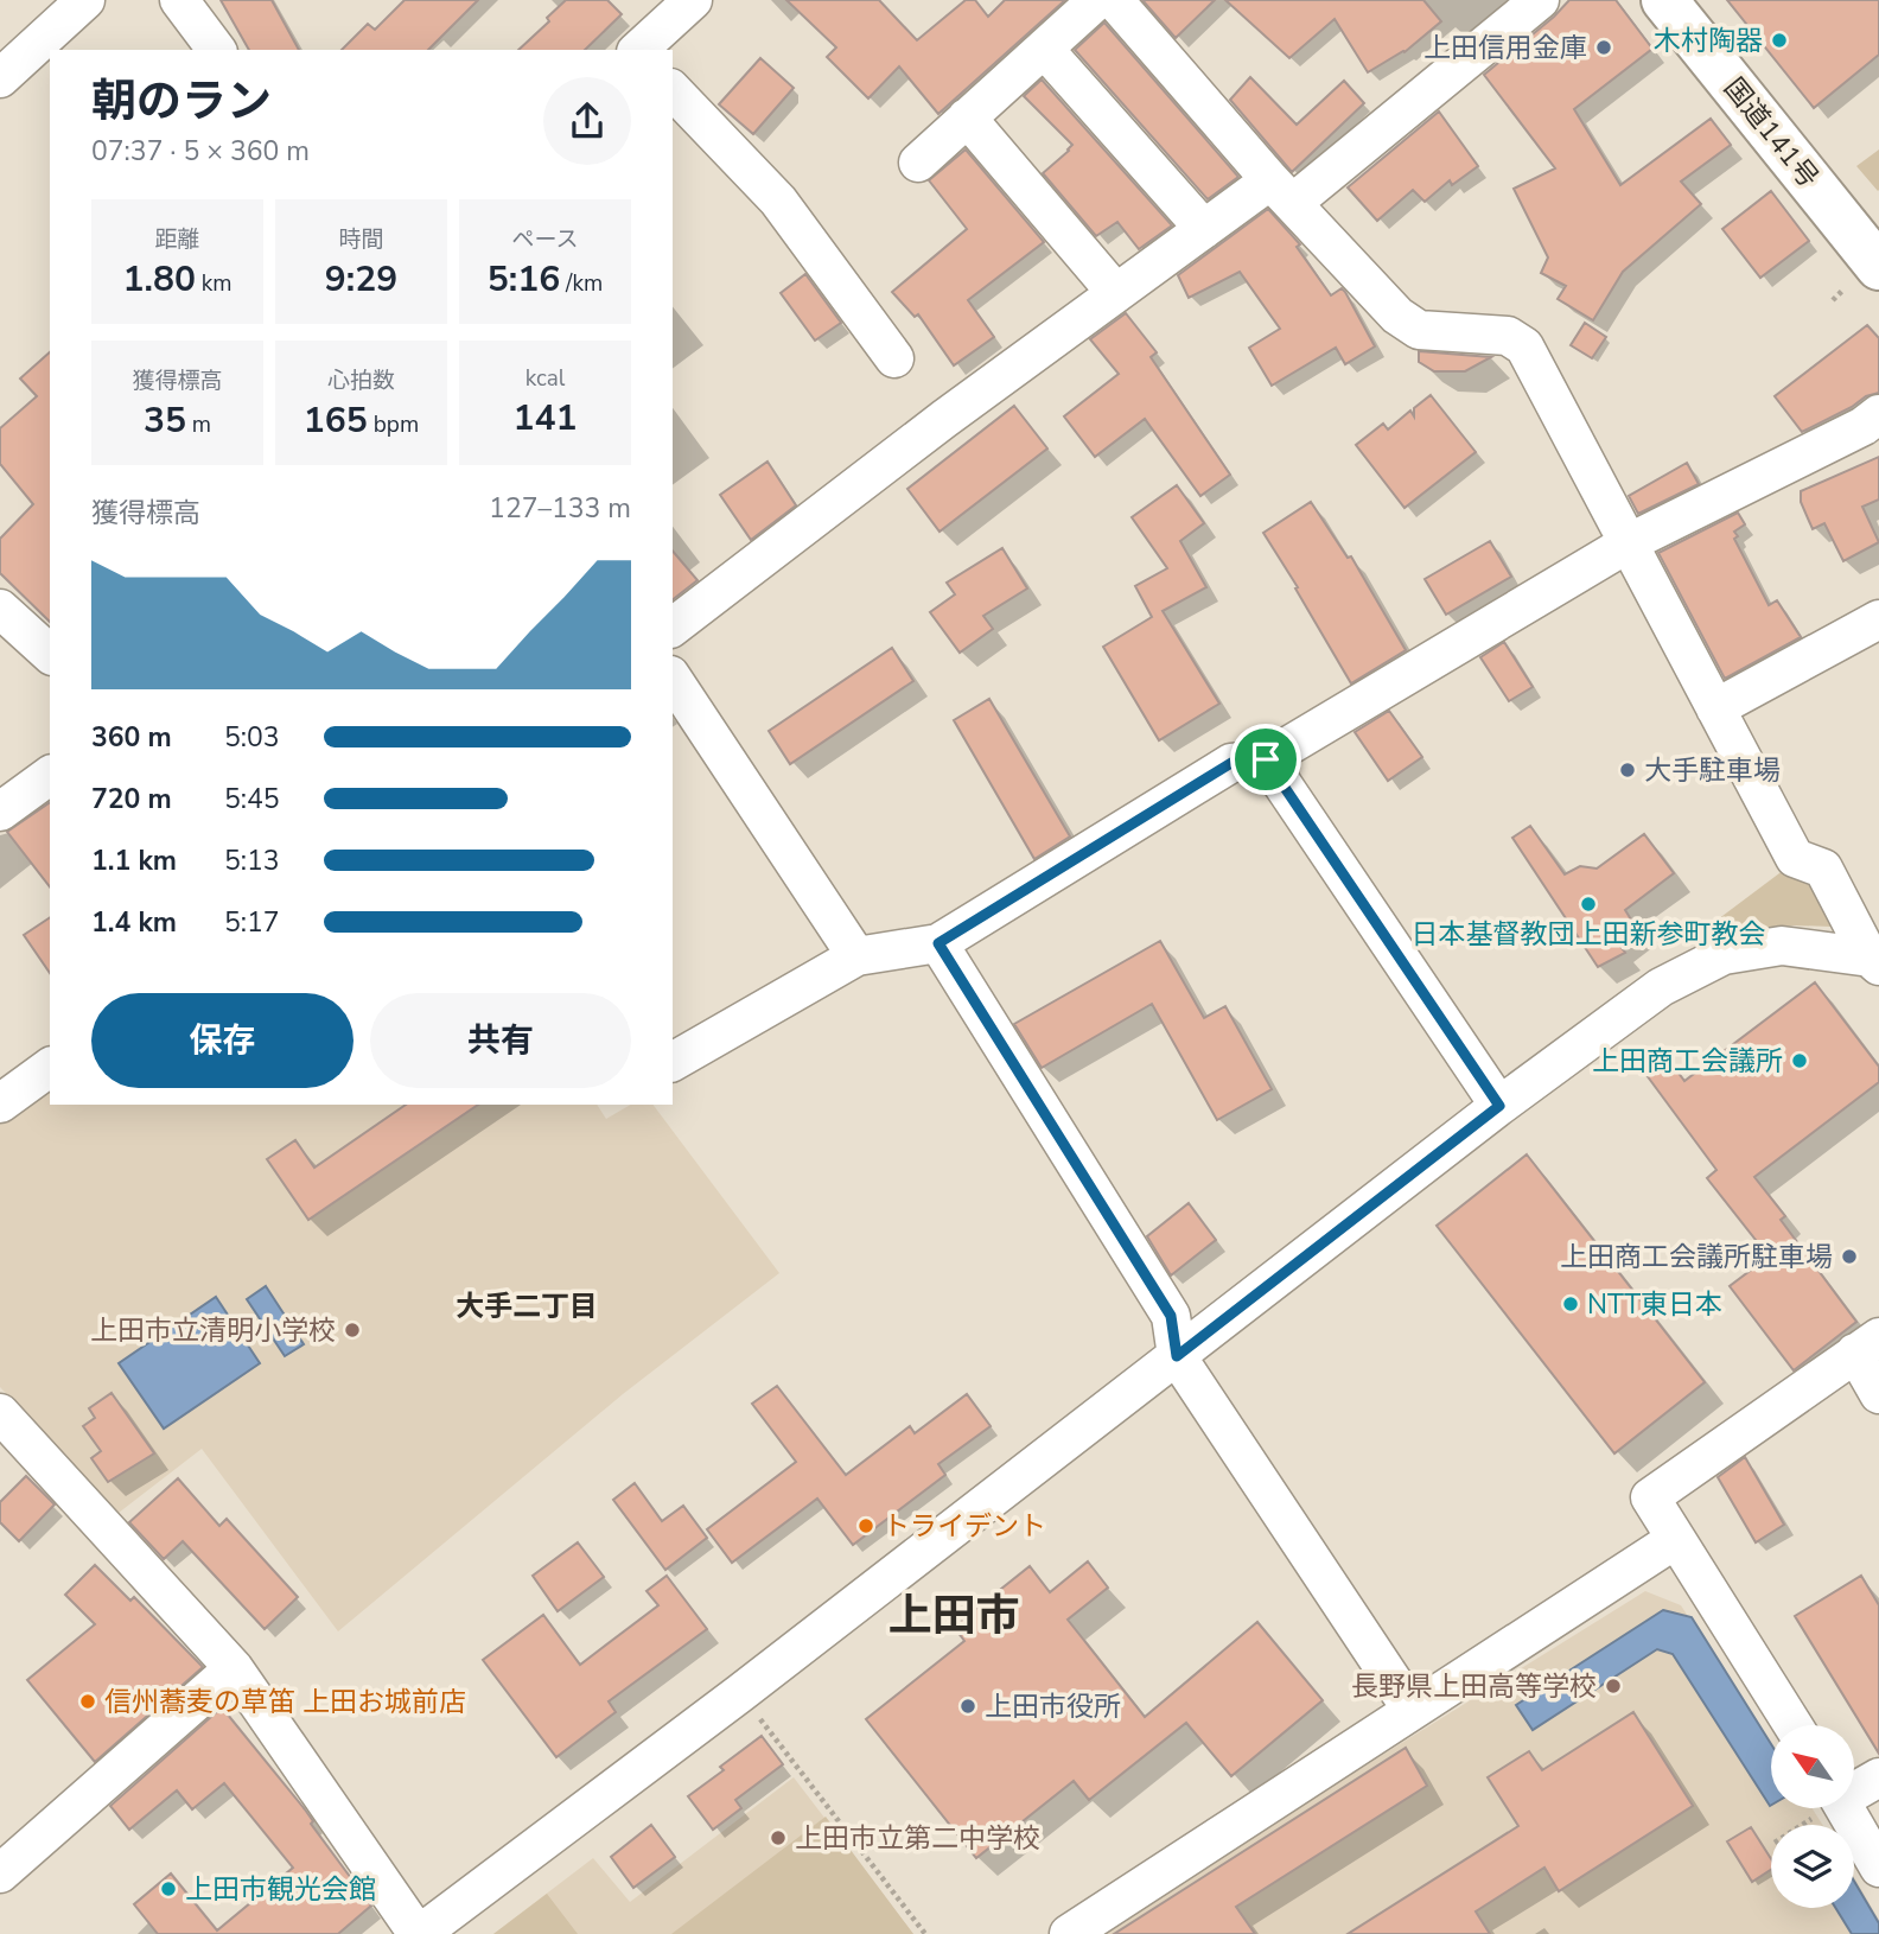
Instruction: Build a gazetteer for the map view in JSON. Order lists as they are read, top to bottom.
{
  "streets": {
    "highway": ["国道141号"]
  },
  "districts": ["大手二丁目", "上田市"],
  "places": [
    "木村陶器",
    "上田信用金庫",
    "大手駐車場",
    "日本基督教団上田新参町教会",
    "上田商工会議所",
    "上田商工会議所駐車場",
    "NTT東日本",
    "上田市立清明小学校",
    "トライデント",
    "長野県上田高等学校",
    "信州蕎麦の草笛 上田お城前店",
    "上田市役所",
    "上田市立第二中学校",
    "上田市観光会館"
  ],
  "north": "top left",
  "page": {
    "heading": ["朝のラン", "07:37 · 5 × 360 m"],
    "stats": [
      ["距離", "1.80 km"],
      ["時間", "9:29"],
      ["ペース", "5:16 /km"],
      ["獲得標高", "35 m"],
      ["心拍数", "165 bpm"],
      ["kcal", "141"]
    ],
    "chart": ["獲得標高", "127–133 m"],
    "list": [
      {
        "name": "360 m",
        "note": "5:03"
      },
      {
        "name": "720 m",
        "note": "5:45"
      },
      {
        "name": "1.1 km",
        "note": "5:13"
      },
      {
        "name": "1.4 km",
        "note": "5:17"
      }
    ],
    "buttons": ["保存", "共有"]
  }
}
